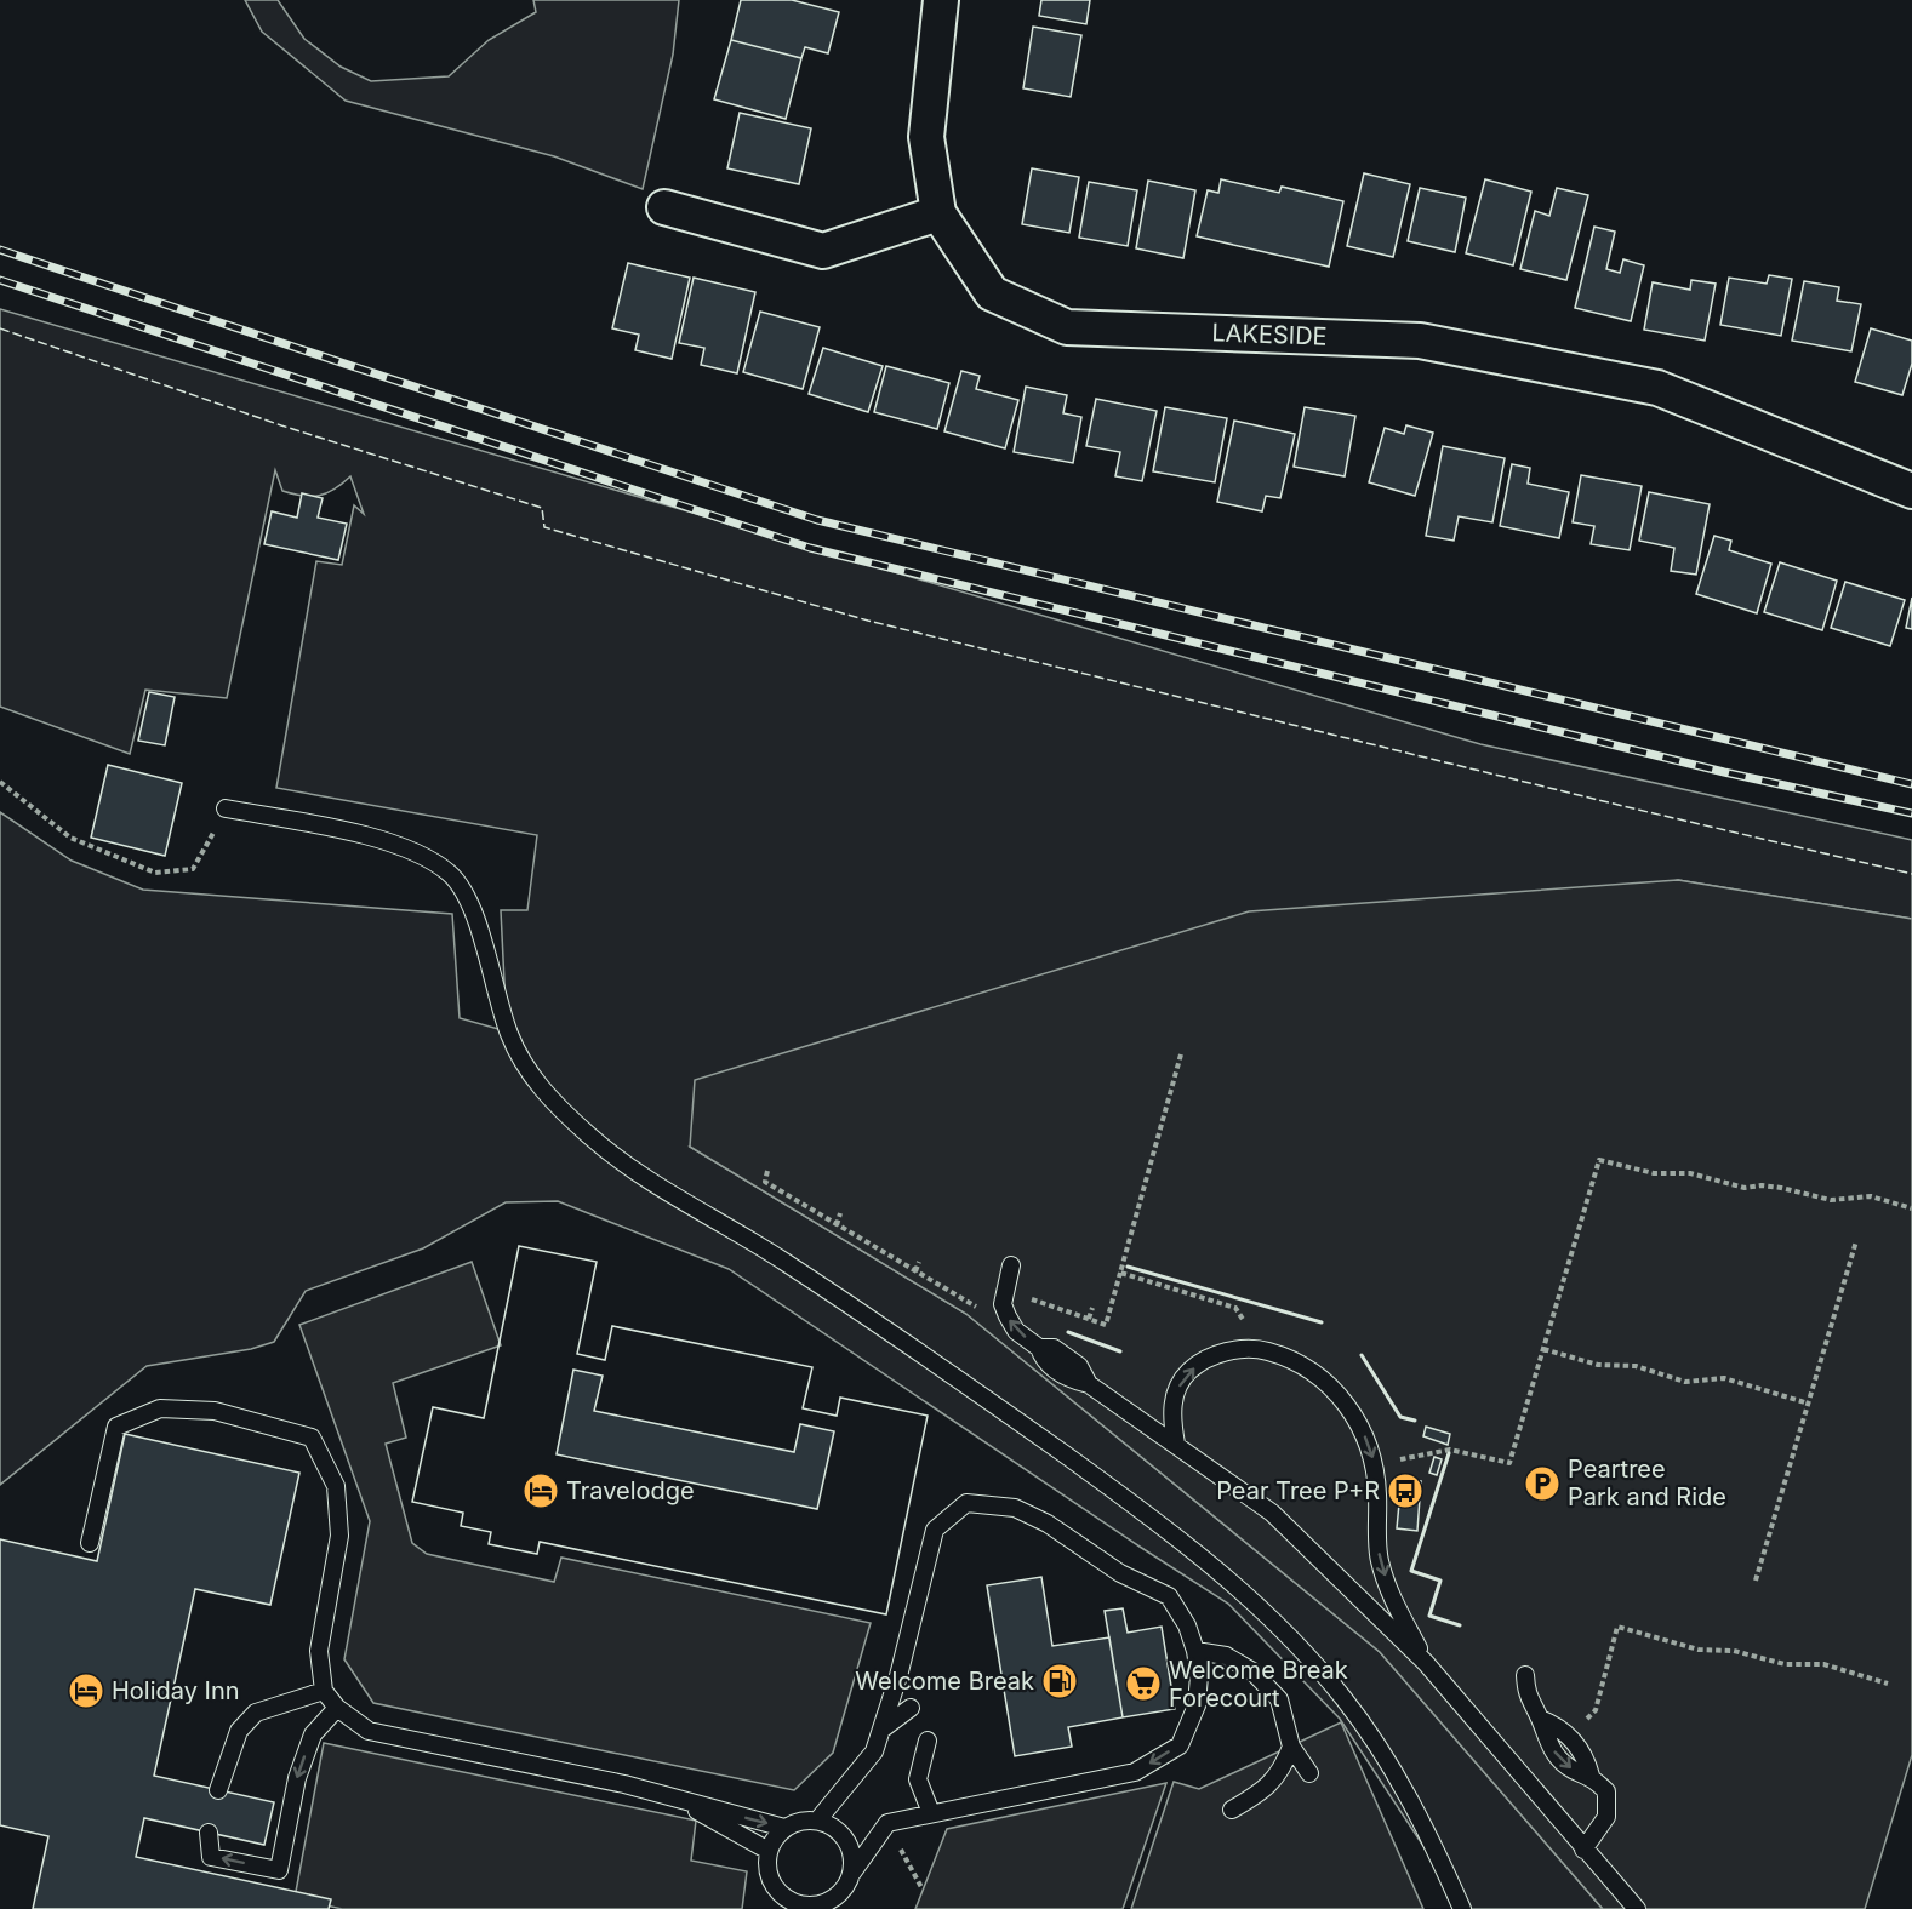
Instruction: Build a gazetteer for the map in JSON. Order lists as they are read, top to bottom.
{
  "streets": {
    "street": ["LAKESIDE"]
  },
  "places": {
    "parking": ["Peartree Park and Ride"],
    "hotel": ["Travelodge", "Holiday Inn"],
    "bus stop": ["Pear Tree P+R"],
    "fuel station": ["Welcome Break"],
    "supermarket": ["Welcome Break Forecourt"]
  }
}
